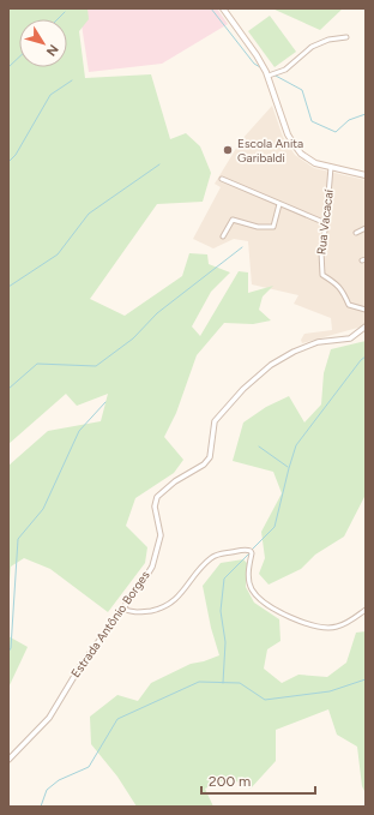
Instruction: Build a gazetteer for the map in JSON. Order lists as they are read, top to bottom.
{
  "streets": {
    "street": ["Rua Vacacaí", "Estrada Antônio Borges"]
  },
  "places": ["Escola Anita Garibaldi"],
  "scale_bar": "200 m",
  "north": "bottom right"
}
